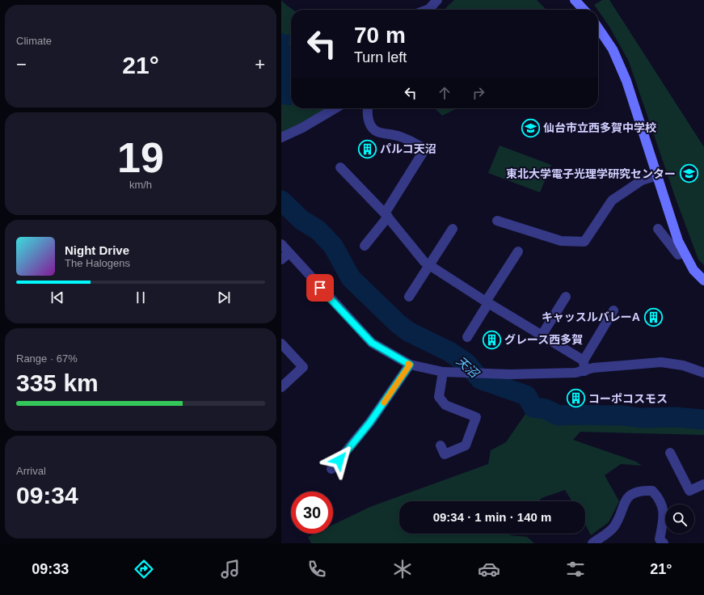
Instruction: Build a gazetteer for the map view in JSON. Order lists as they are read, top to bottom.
{
  "water": ["天沼"],
  "places": {
    "school or university": ["仙台市立西多賀中学校", "東北大学電子光理学研究センター"],
    "building": [
      "パルコ天沼",
      "キャッスルバレーA",
      "グレース西多賀",
      "コーポコスモス"
    ]
  },
  "page": {
    "tile": [
      "Climate",
      ["19", "km/h"],
      ["Range · 67%", "335 km"],
      ["Arrival", "09:34"]
    ],
    "turn": ["70 m", "Turn left"],
    "heat": ["−", "21°", "+"],
    "song": ["Night Drive", "The Halogens"],
    "limit": "30",
    "trip": "09:34 · 1 min · 140 m",
    "tabs": ["09:33", "21°"]
  }
}
